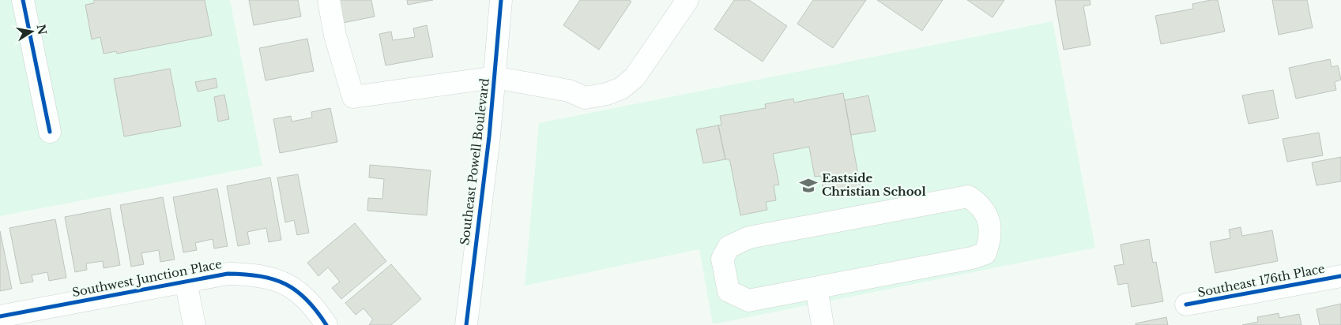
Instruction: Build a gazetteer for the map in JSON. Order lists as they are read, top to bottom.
{
  "streets": {
    "street": ["Southeast Powell Boulevard", "Southwest Junction Place", "Southeast 176th Place"]
  },
  "places": {
    "school or university": ["Eastside Christian School"]
  },
  "north": "right"
}
